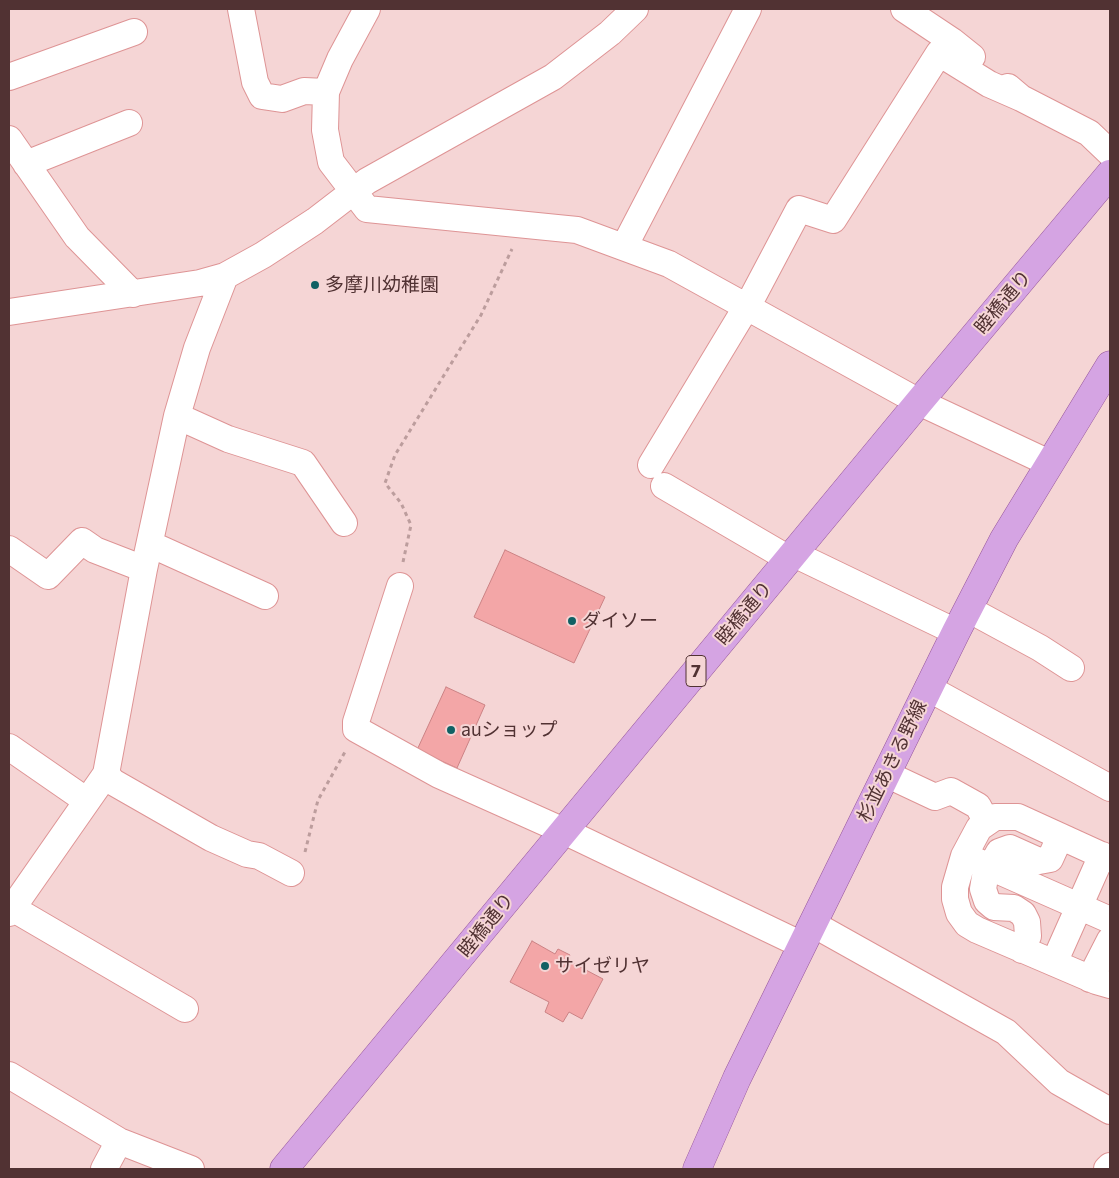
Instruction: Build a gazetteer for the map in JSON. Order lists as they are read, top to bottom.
{
  "streets": {
    "main road": ["睦橋通り", "7", "杉並あきる野線"]
  },
  "places": [
    "多摩川幼稚園",
    "ダイソー",
    "auショップ",
    "サイゼリヤ"
  ]
}
